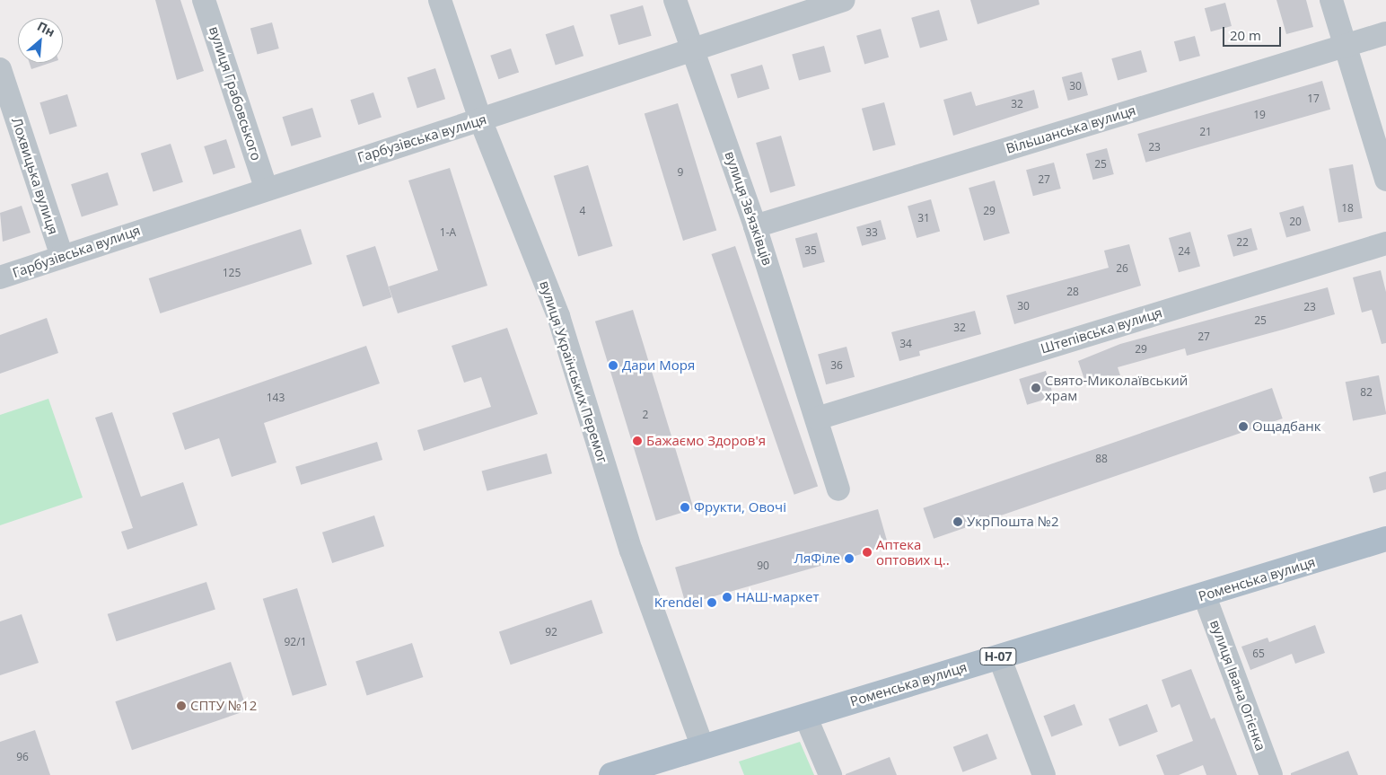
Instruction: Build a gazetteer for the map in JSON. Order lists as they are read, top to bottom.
{
  "streets": {
    "main road": ["Роменська вулиця", "Н-07"],
    "street": [
      "вулиця Грабовського",
      "Вільшанська вулиця",
      "Гарбузівська вулиця",
      "Лохвицька вулиця",
      "вулиця Звʼязківців",
      "Штепівська вулиця",
      "вулиця Українських Перемог",
      "вулиця Івана Огієнка"
    ]
  },
  "crossings": [
    ["вулиця Грабовського", "Гарбузівська вулиця"],
    ["Вільшанська вулиця", "вулиця Звʼязківців"],
    ["Гарбузівська вулиця", "Лохвицька вулиця"],
    ["Гарбузівська вулиця", "вулиця Звʼязківців"],
    ["Гарбузівська вулиця", "вулиця Українських Перемог"],
    ["вулиця Звʼязківців", "Штепівська вулиця"],
    ["вулиця Українських Перемог", "Роменська вулиця"],
    ["Роменська вулиця", "вулиця Івана Огієнка"]
  ],
  "places": [
    "Дари Моря",
    "Свято-Миколаївський храм",
    "Ощадбанк",
    "Бажаємо Здоров'я",
    "Фрукти, Овочі",
    "УкрПошта №2",
    "Аптека оптових ц..",
    "ЛяФіле",
    "НАШ-маркет",
    "Krendel",
    "СПТУ №12"
  ],
  "house_numbers": [
    "30",
    "17",
    "32",
    "19",
    "21",
    "23",
    "25",
    "9",
    "27",
    "18",
    "4",
    "29",
    "31",
    "20",
    "1-А",
    "33",
    "22",
    "35",
    "24",
    "26",
    "125",
    "28",
    "30",
    "23",
    "25",
    "32",
    "27",
    "34",
    "29",
    "36",
    "82",
    "143",
    "2",
    "88",
    "90",
    "92",
    "92/1",
    "65",
    "96"
  ],
  "scale_bar": "20 m",
  "north": "top right"
}
